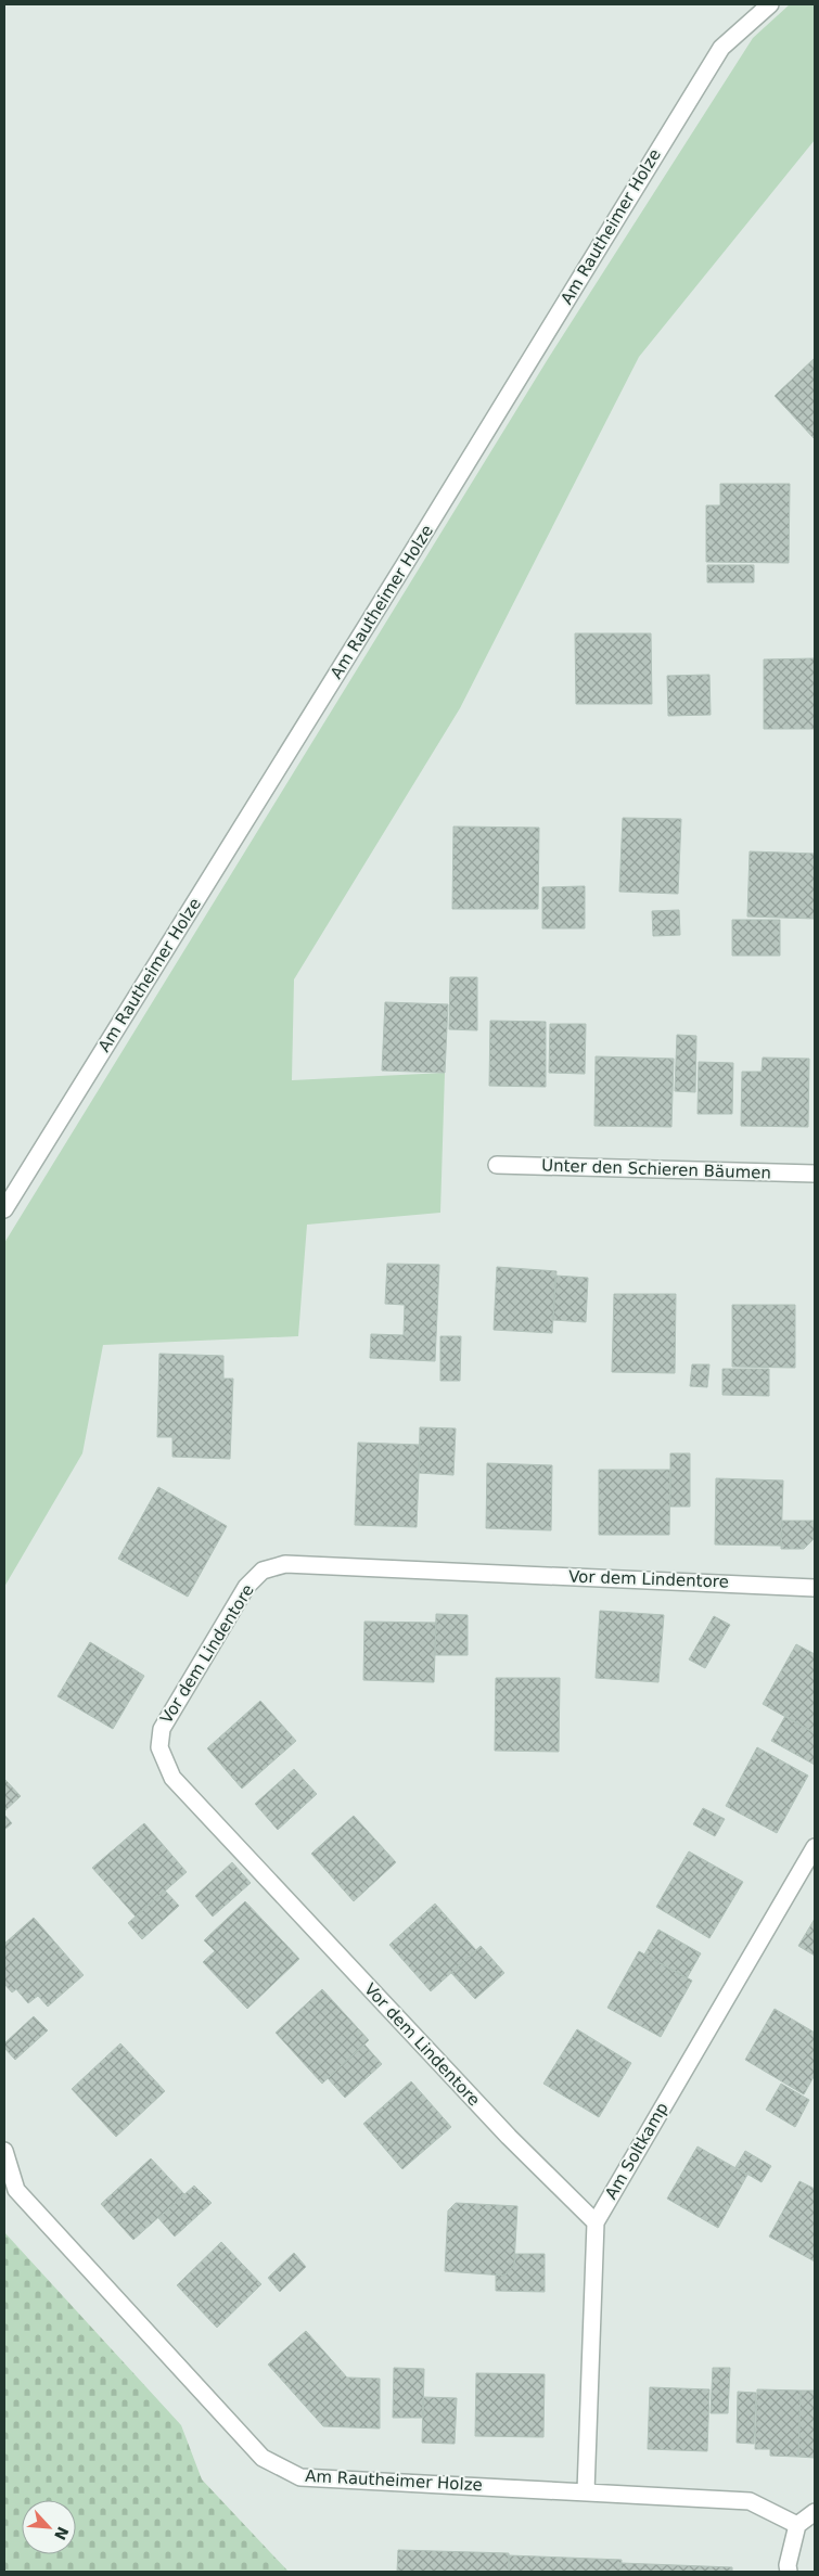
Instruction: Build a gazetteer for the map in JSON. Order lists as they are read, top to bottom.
{
  "streets": {
    "street": [
      "Am Rautheimer Holze",
      "Unter den Schieren Bäumen",
      "Vor dem Lindentore",
      "Am Soltkamp"
    ]
  },
  "crossings": [
    ["Am Rautheimer Holze", "Am Soltkamp"],
    ["Vor dem Lindentore", "Am Soltkamp"]
  ],
  "north": "bottom right"
}
